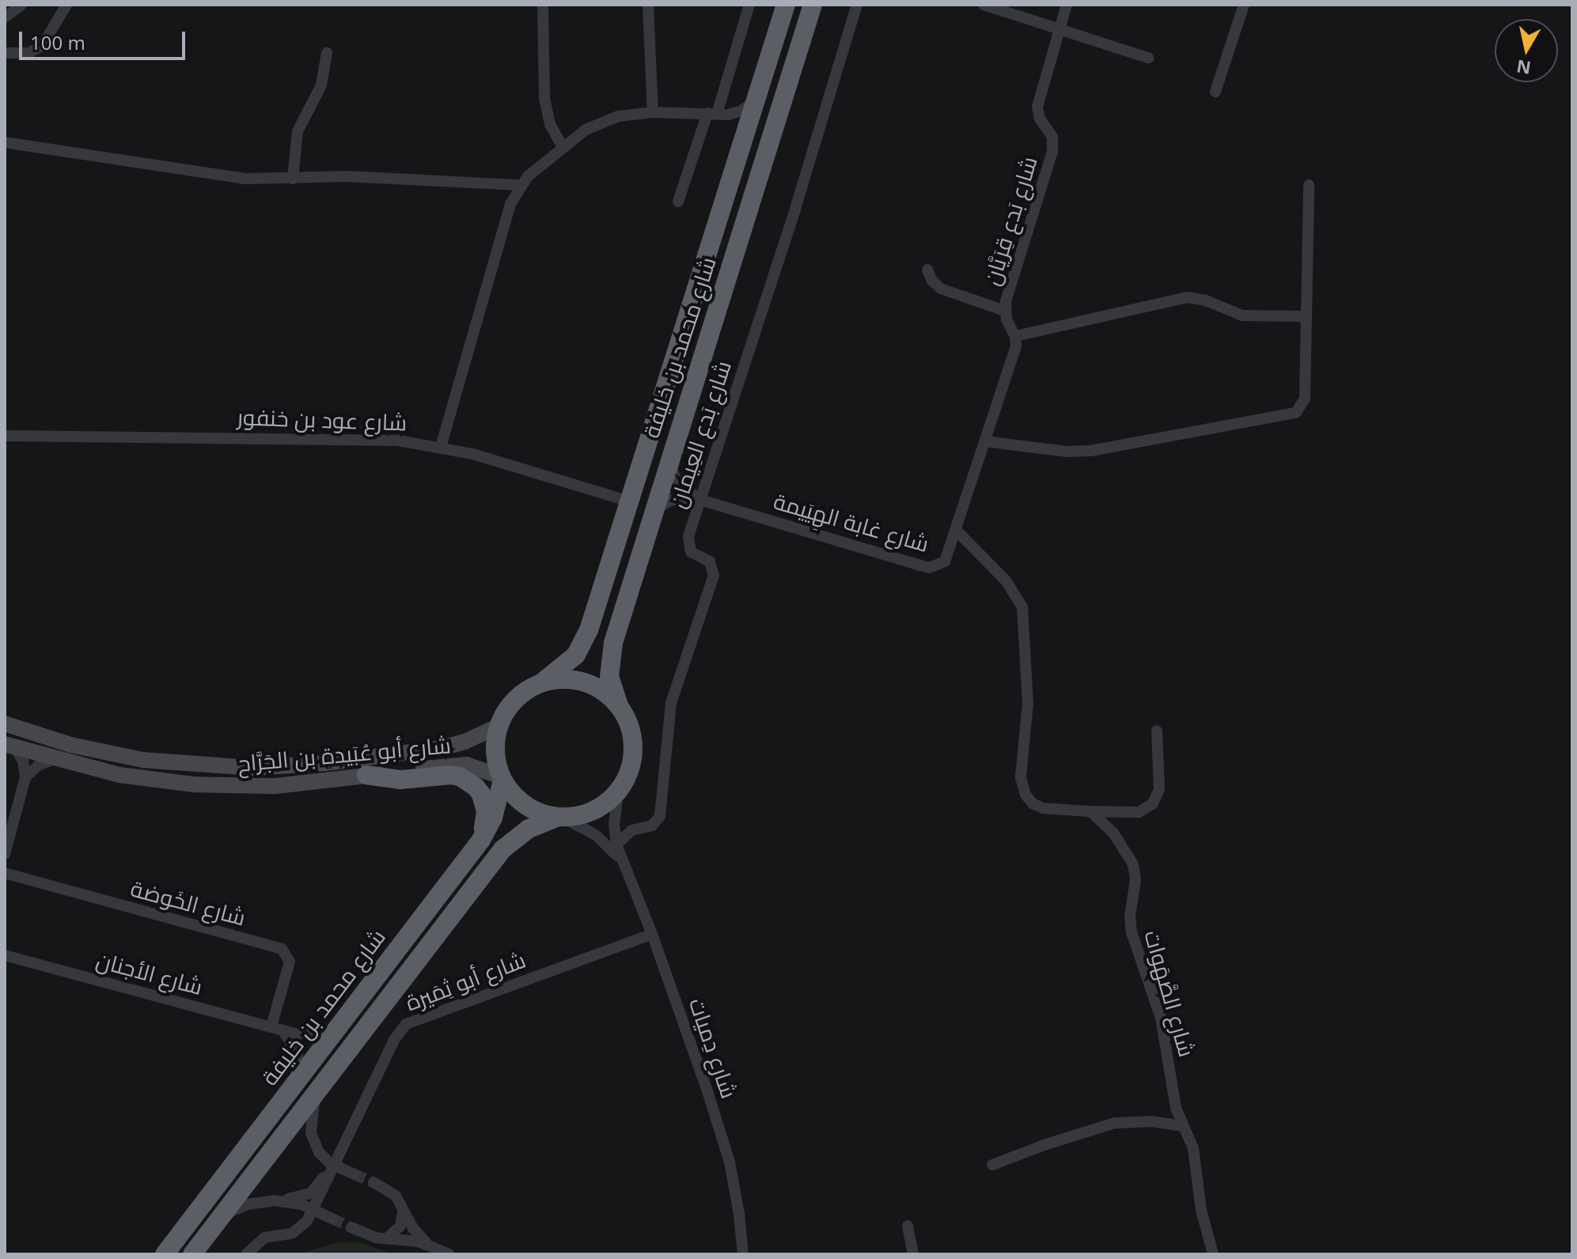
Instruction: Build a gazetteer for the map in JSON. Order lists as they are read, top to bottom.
{
  "streets": {
    "highway": ["شارع محمد بن خليفة"],
    "main road": ["شارع أبو عُبَيدة بن الجَرَّاح"],
    "street": [
      "شارع بَدع قِرَيَّان",
      "شارع عود بن خنفور",
      "شارع بَدع العِيمان",
      "شارع غابة الهِيَيمة",
      "شارع الخَوضة",
      "شارع الأجنان",
      "شارع أبو ثِمَيرة",
      "شارع الصَّهَوات",
      "شارع دِميات"
    ]
  },
  "crossings": [
    ["شارع بَدع قِرَيَّان", "شارع غابة الهِيَيمة"],
    ["شارع محمد بن خليفة", "شارع عود بن خنفور"],
    ["شارع محمد بن خليفة", "شارع غابة الهِيَيمة"],
    ["شارع محمد بن خليفة", "شارع أبو عُبَيدة بن الجَرَّاح"],
    ["شارع محمد بن خليفة", "شارع الأجنان"],
    ["شارع محمد بن خليفة", "شارع دِميات"],
    ["شارع بَدع العِيمان", "شارع غابة الهِيَيمة"],
    ["شارع بَدع العِيمان", "شارع دِميات"],
    ["شارع أبو عُبَيدة بن الجَرَّاح", "شارع دِميات"],
    ["شارع الخَوضة", "شارع الأجنان"],
    ["شارع أبو ثِمَيرة", "شارع دِميات"]
  ],
  "scale_bar": "100 m",
  "north": "bottom"
}
